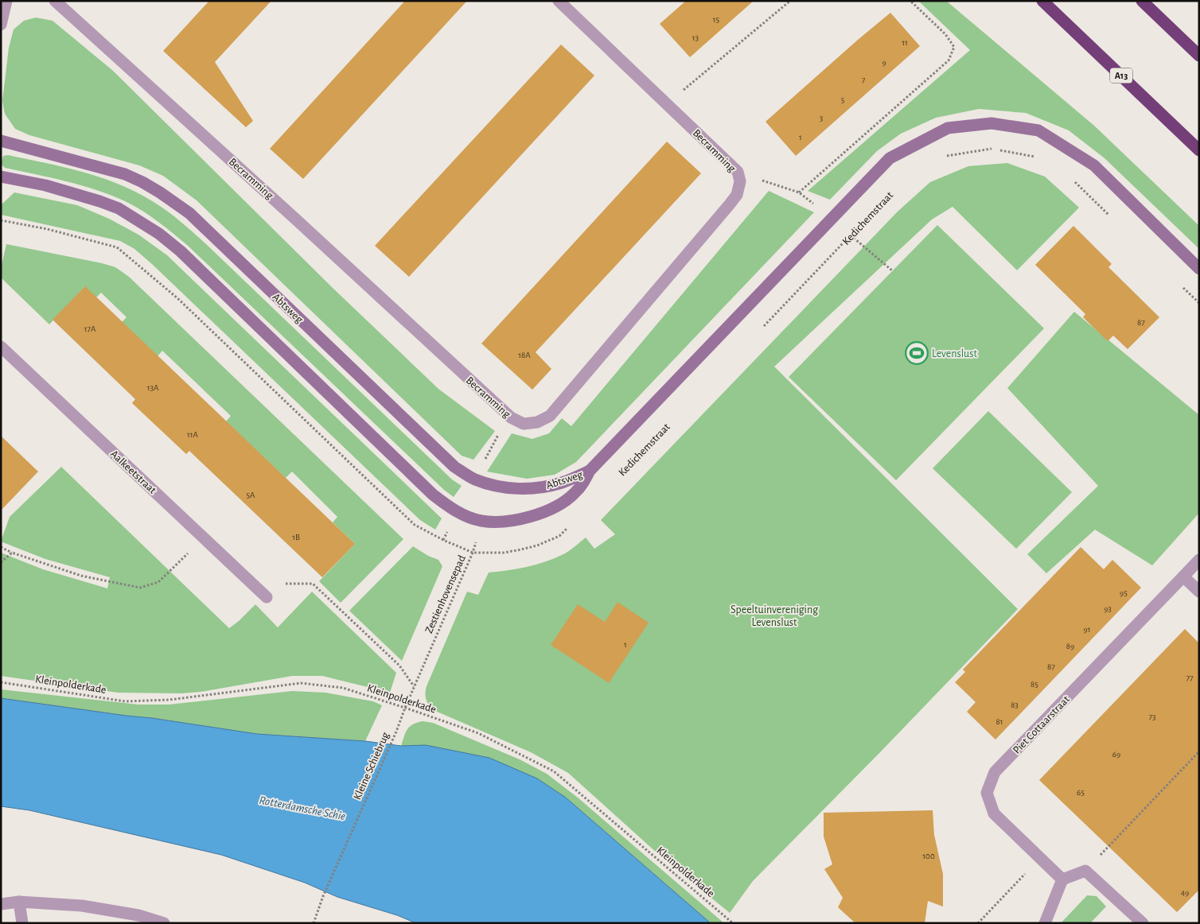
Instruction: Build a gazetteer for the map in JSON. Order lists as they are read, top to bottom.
{
  "streets": {
    "highway": ["A13"],
    "street": [
      "Becramming",
      "Abtsweg",
      "Aalkeetstraat",
      "Piet Cottaarstraat"
    ],
    "path": [
      "Kedichemstraat",
      "Zestienhovensepad",
      "Kleinpolderkade",
      "Kleine Schiebrug"
    ]
  },
  "crossings": [
    ["Abtsweg", "Zestienhovensepad"],
    ["Zestienhovensepad", "Kleinpolderkade"],
    ["Zestienhovensepad", "Kleine Schiebrug"],
    ["Kleinpolderkade", "Kleine Schiebrug"]
  ],
  "water": ["Rotterdamsche Schie"],
  "parks": ["Speeltuinvereniging Levenslust"],
  "places": {
    "sports": ["Levenslust"]
  },
  "house_numbers": [
    "15",
    "13",
    "11",
    "9",
    "7",
    "5",
    "3",
    "1",
    "87",
    "17A",
    "18A",
    "13A",
    "11A",
    "5A",
    "1B",
    "95",
    "93",
    "91",
    "1",
    "89",
    "87",
    "77",
    "85",
    "83",
    "73",
    "81",
    "69",
    "65",
    "100",
    "49"
  ]
}
